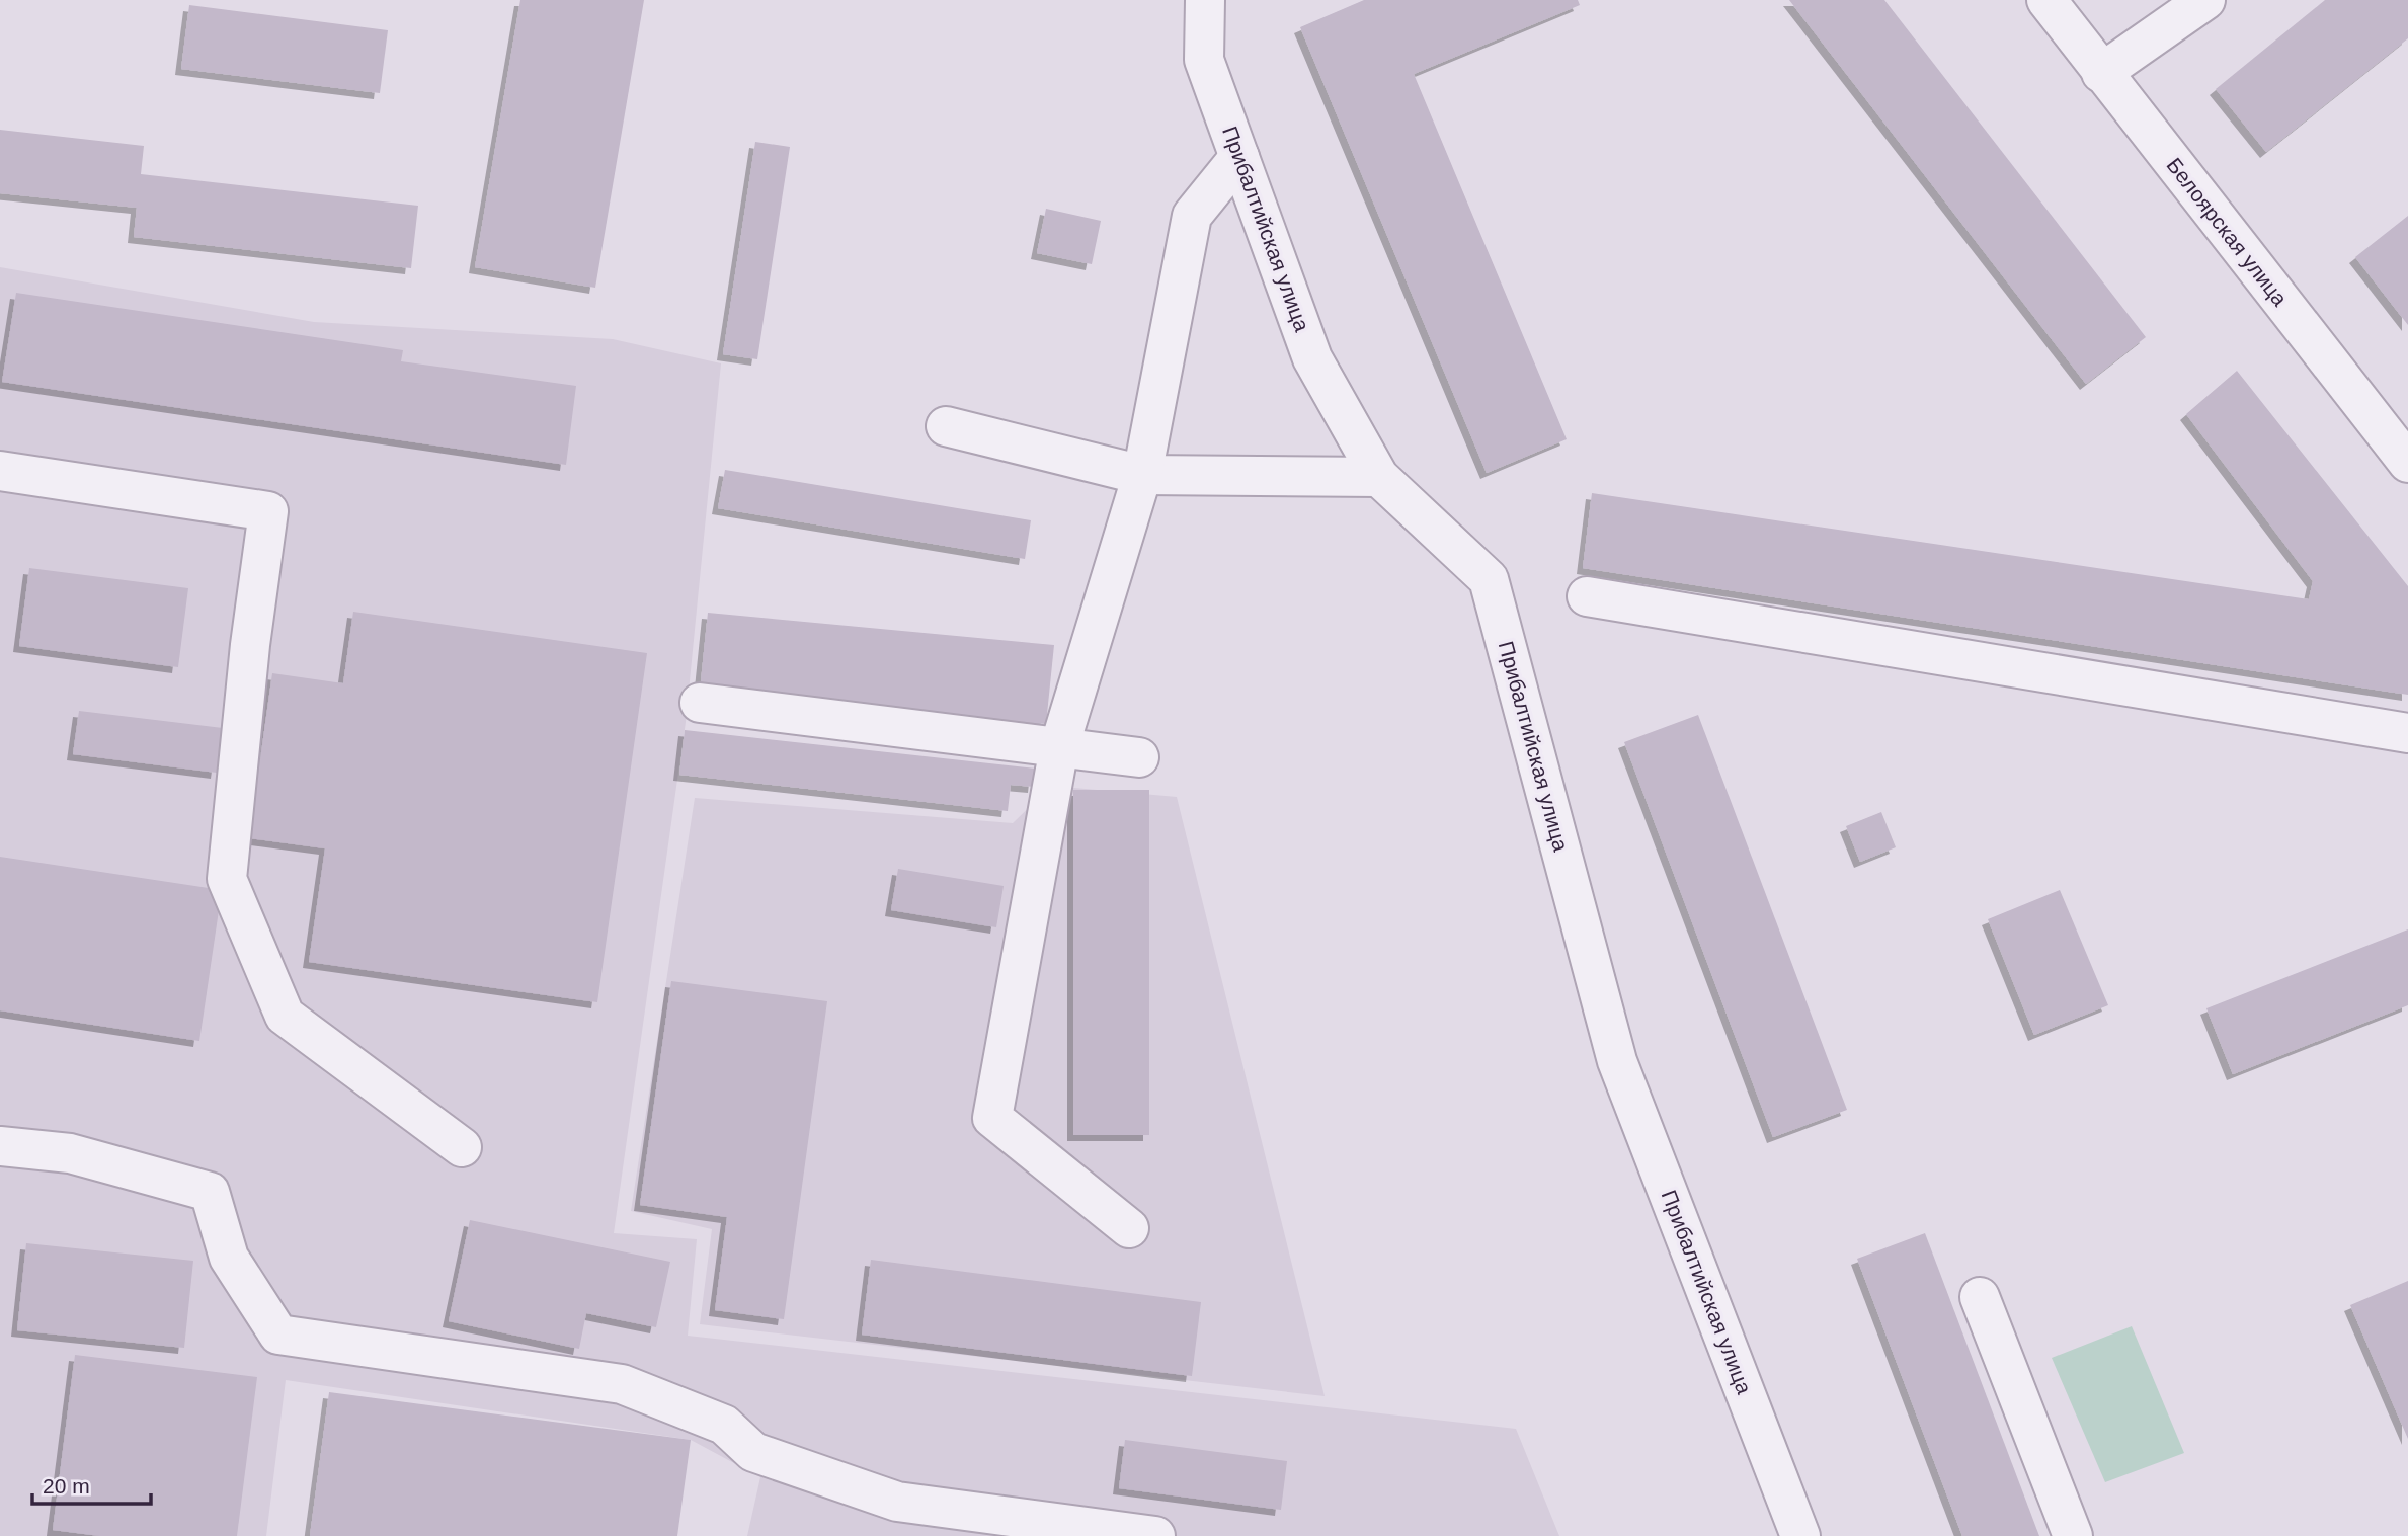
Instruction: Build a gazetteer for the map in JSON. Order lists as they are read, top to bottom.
{
  "streets": {
    "street": ["Прибалтийская улица", "Белоярская улица"]
  },
  "scale_bar": "20 m"
}
